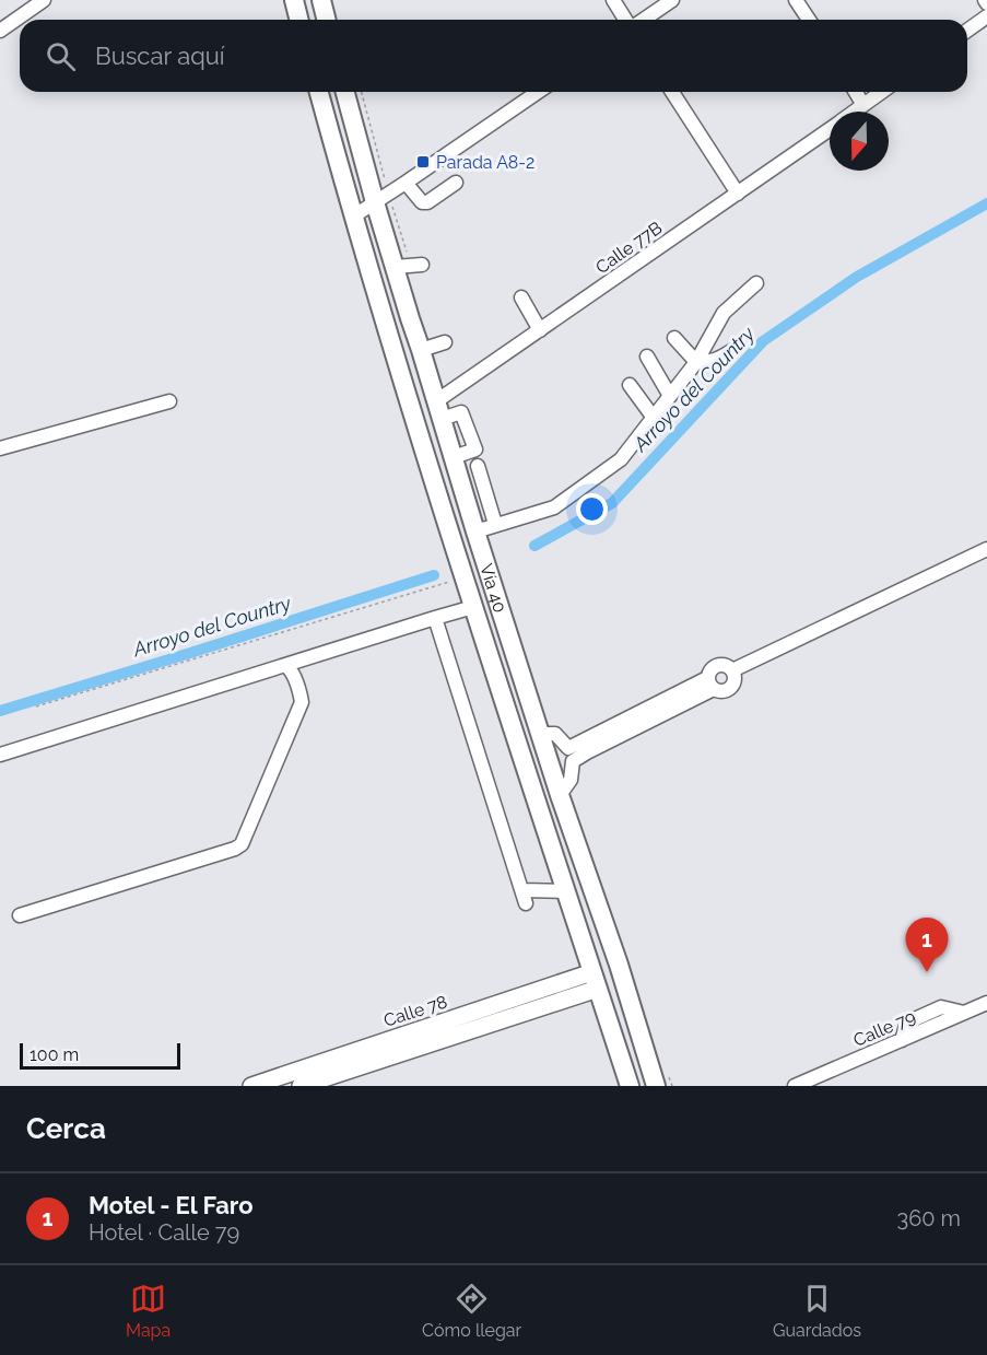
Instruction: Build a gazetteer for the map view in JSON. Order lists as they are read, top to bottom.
{
  "streets": {
    "highway": ["Vía 40"],
    "main road": ["Calle 78"],
    "street": ["Calle 77B", "Calle 79"]
  },
  "crossings": [
    ["Calle 77B", "Vía 40"],
    ["Vía 40", "Calle 78"]
  ],
  "water": ["Arroyo del Country"],
  "places": {
    "transit": ["Parada A8-2"]
  },
  "scale_bar": "100 m",
  "north": "bottom",
  "page": {
    "search": "Buscar aquí",
    "pins": "1",
    "scale": "100 m",
    "heading": "Cerca",
    "list": [
      {
        "mark": "1",
        "name": "Motel - El Faro",
        "note": "Hotel · Calle 79",
        "value": "360 m"
      }
    ],
    "nav": ["Mapa", "Cómo llegar", "Guardados"]
  }
}
